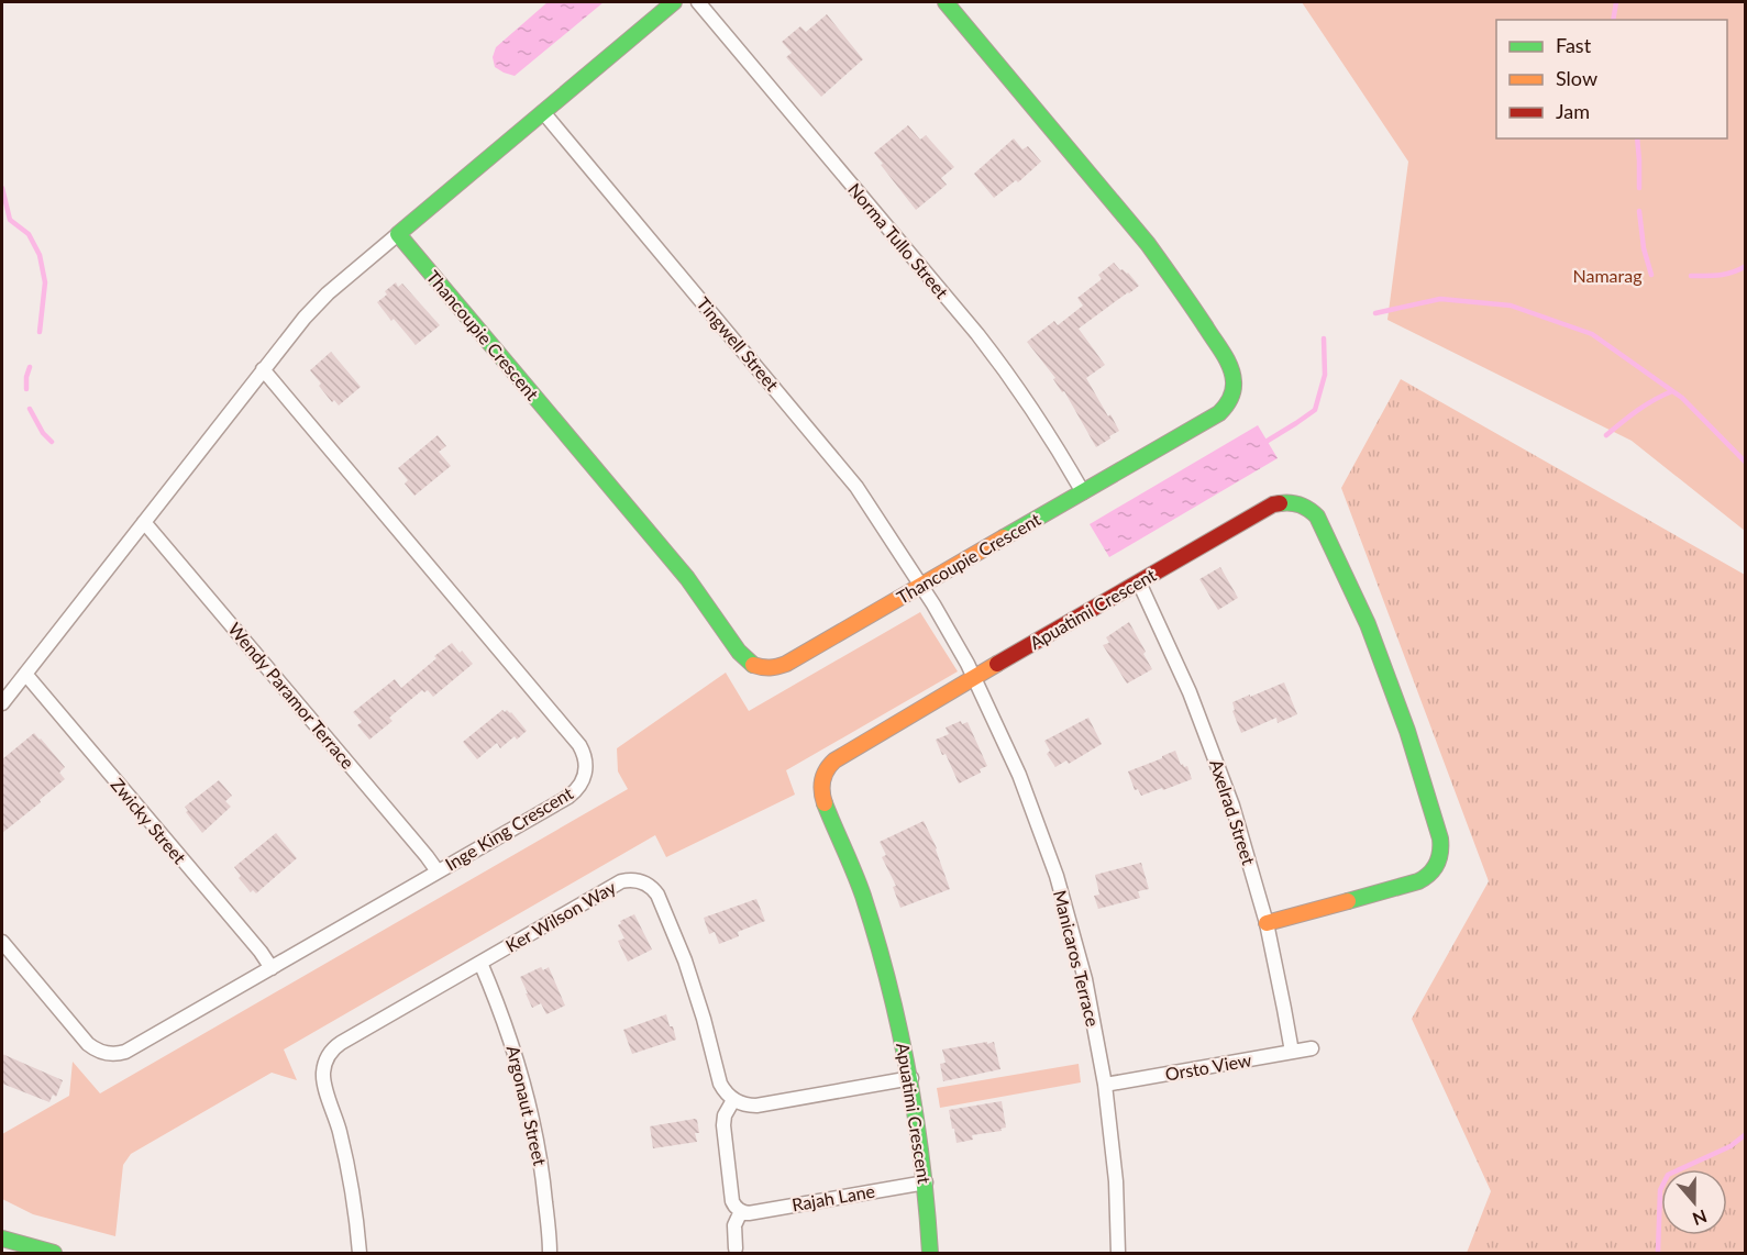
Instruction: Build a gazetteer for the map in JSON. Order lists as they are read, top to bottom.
{
  "streets": {
    "street": [
      "Norma Tullo Street",
      "Thancoupie Crescent",
      "Tingwell Street",
      "Apuatimi Crescent",
      "Wendy Paramor Terrace",
      "Axelrad Street",
      "Zwicky Street",
      "Inge King Crescent",
      "Ker Wilson Way",
      "Manicaros Terrace",
      "Orsto View",
      "Argonaut Street",
      "Rajah Lane"
    ]
  },
  "crossings": [
    ["Norma Tullo Street", "Thancoupie Crescent"],
    ["Thancoupie Crescent", "Tingwell Street"],
    ["Tingwell Street", "Apuatimi Crescent"],
    ["Tingwell Street", "Manicaros Terrace"],
    ["Apuatimi Crescent", "Axelrad Street"],
    ["Apuatimi Crescent", "Manicaros Terrace"],
    ["Apuatimi Crescent", "Rajah Lane"],
    ["Wendy Paramor Terrace", "Inge King Crescent"],
    ["Axelrad Street", "Orsto View"],
    ["Zwicky Street", "Inge King Crescent"],
    ["Ker Wilson Way", "Argonaut Street"],
    ["Manicaros Terrace", "Orsto View"]
  ],
  "parks": ["Namarag"],
  "legend": ["Fast", "Slow", "Jam"],
  "north": "bottom"
}
